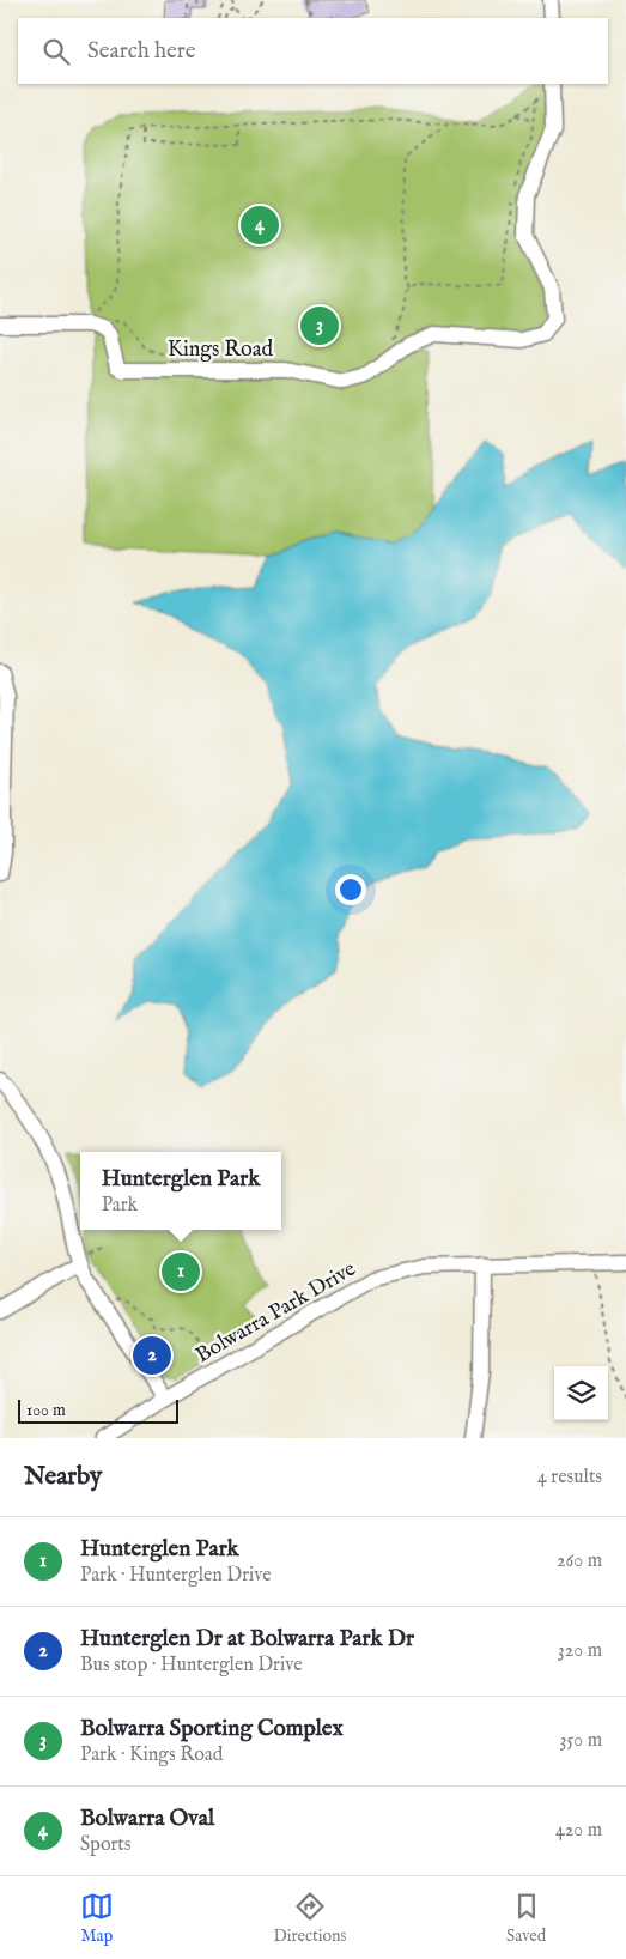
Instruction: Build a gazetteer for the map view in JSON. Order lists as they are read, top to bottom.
{
  "streets": {
    "street": ["Kings Road", "Bolwarra Park Drive"]
  },
  "scale_bar": "100 m",
  "page": {
    "search": "Search here",
    "pins": [
      "4",
      "3",
      "1",
      "2"
    ],
    "popup": ["Hunterglen Park", "Park"],
    "scale": "100 m",
    "heading": ["Nearby", "4 results"],
    "list": [
      {
        "mark": "1",
        "name": "Hunterglen Park",
        "note": "Park · Hunterglen Drive",
        "value": "260 m"
      },
      {
        "mark": "2",
        "name": "Hunterglen Dr at Bolwarra Park Dr",
        "note": "Bus stop · Hunterglen Drive",
        "value": "320 m"
      },
      {
        "mark": "3",
        "name": "Bolwarra Sporting Complex",
        "note": "Park · Kings Road",
        "value": "350 m"
      },
      {
        "mark": "4",
        "name": "Bolwarra Oval",
        "note": "Sports",
        "value": "420 m"
      }
    ],
    "nav": ["Map", "Directions", "Saved"]
  }
}
